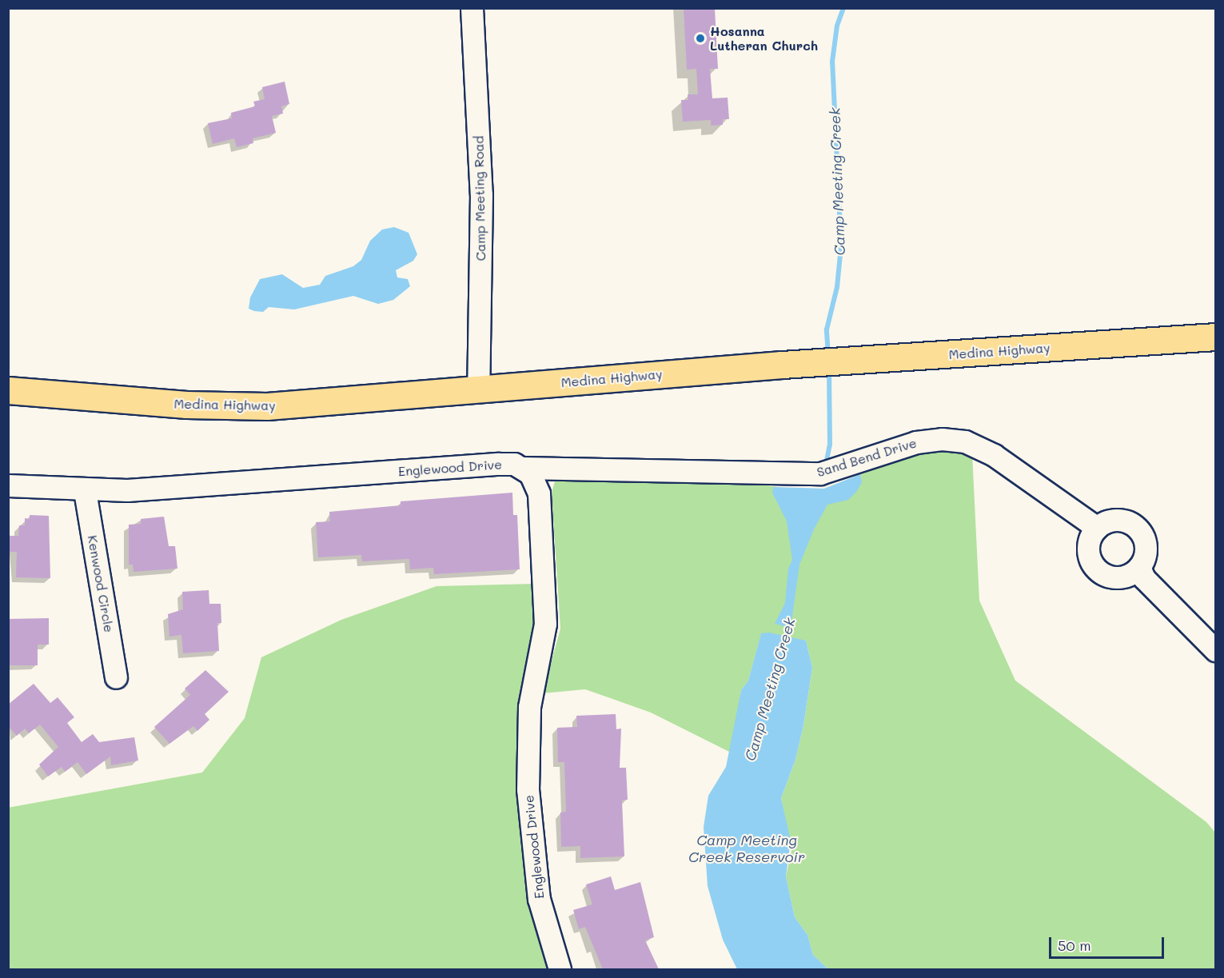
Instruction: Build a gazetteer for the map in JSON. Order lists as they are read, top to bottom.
{
  "streets": {
    "main road": ["Medina Highway"],
    "street": [
      "Camp Meeting Road",
      "Sand Bend Drive",
      "Englewood Drive",
      "Kenwood Circle"
    ]
  },
  "crossings": [
    ["Camp Meeting Road", "Medina Highway"],
    ["Sand Bend Drive", "Englewood Drive"],
    ["Englewood Drive", "Kenwood Circle"]
  ],
  "water": ["Camp Meeting Creek", "Camp Meeting Creek Reservoir"],
  "places": ["Hosanna Lutheran Church"],
  "scale_bar": "50 m"
}
